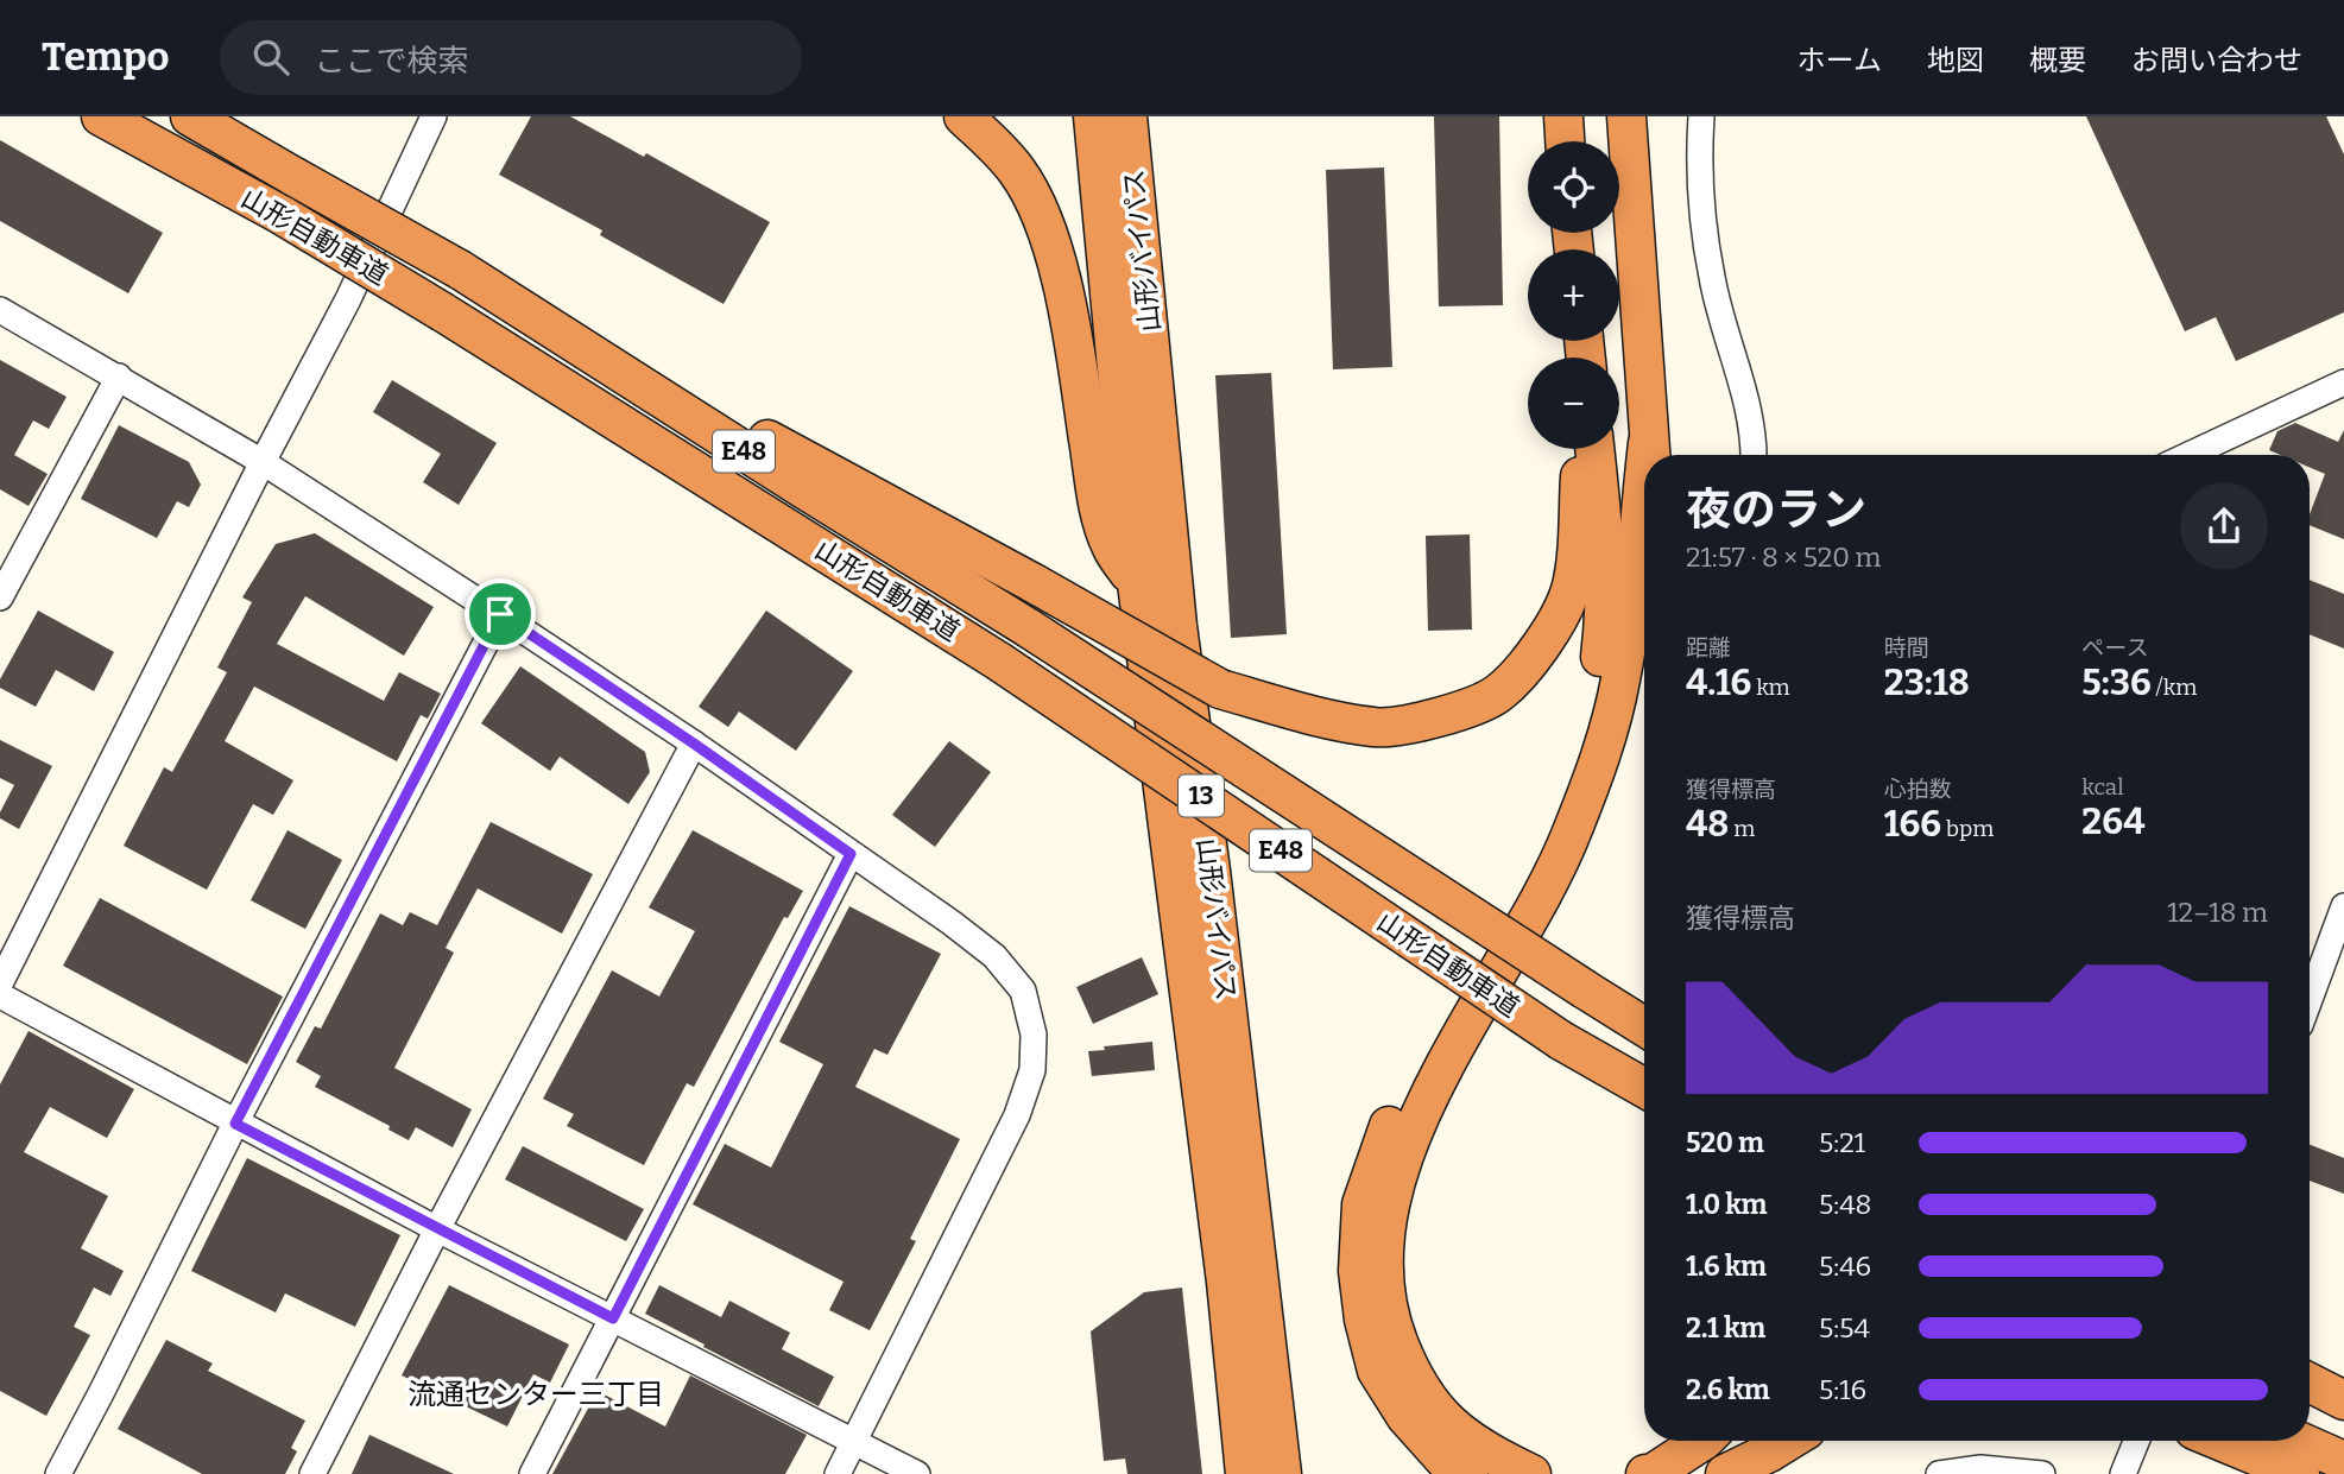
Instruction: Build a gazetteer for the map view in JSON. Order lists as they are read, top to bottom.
{
  "streets": {
    "highway": [
      "山形自動車道",
      "山形バイパス",
      "E48",
      "13"
    ]
  },
  "districts": ["流通センター三丁目"],
  "page": {
    "header": "Tempo",
    "search": "ここで検索",
    "nav": [
      "ホーム",
      "地図",
      "概要",
      "お問い合わせ"
    ],
    "map_buttons": ["+", "−"],
    "heading": ["夜のラン", "21:57 · 8 × 520 m"],
    "stats": [
      ["距離", "4.16 km"],
      ["時間", "23:18"],
      ["ペース", "5:36 /km"],
      ["獲得標高", "48 m"],
      ["心拍数", "166 bpm"],
      ["kcal", "264"]
    ],
    "chart": ["獲得標高", "12–18 m"],
    "list": [
      {
        "name": "520 m",
        "note": "5:21"
      },
      {
        "name": "1.0 km",
        "note": "5:48"
      },
      {
        "name": "1.6 km",
        "note": "5:46"
      },
      {
        "name": "2.1 km",
        "note": "5:54"
      },
      {
        "name": "2.6 km",
        "note": "5:16"
      }
    ]
  }
}
